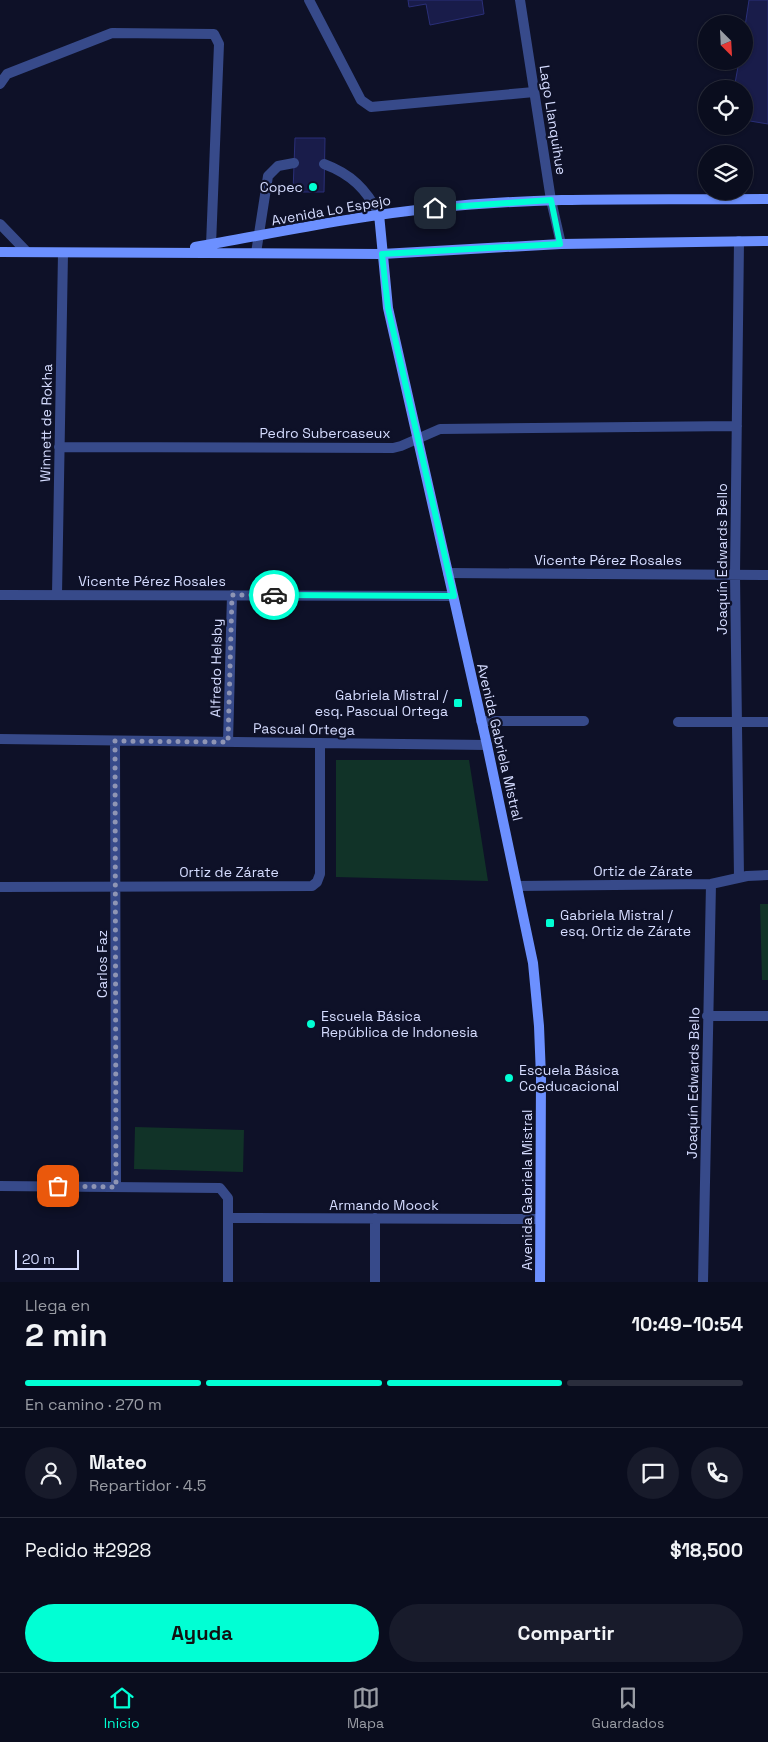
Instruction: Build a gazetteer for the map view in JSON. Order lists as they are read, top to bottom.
{
  "streets": {
    "main road": ["Avenida Lo Espejo", "Avenida Gabriela Mistral"],
    "street": [
      "Lago Llanquihue",
      "Winnett de Rokha",
      "Pedro Subercaseux",
      "Joaquín Edwards Bello",
      "Vicente Pérez Rosales",
      "Alfredo Helsby",
      "Pascual Ortega",
      "Ortiz de Zárate",
      "Carlos Faz",
      "Armando Moock"
    ]
  },
  "crossings": [
    ["Lago Llanquihue", "Avenida Lo Espejo"],
    ["Avenida Lo Espejo", "Winnett de Rokha"],
    ["Avenida Lo Espejo", "Joaquín Edwards Bello"],
    ["Avenida Lo Espejo", "Avenida Gabriela Mistral"],
    ["Winnett de Rokha", "Pedro Subercaseux"],
    ["Winnett de Rokha", "Vicente Pérez Rosales"],
    ["Pedro Subercaseux", "Joaquín Edwards Bello"],
    ["Pedro Subercaseux", "Avenida Gabriela Mistral"],
    ["Joaquín Edwards Bello", "Vicente Pérez Rosales"],
    ["Joaquín Edwards Bello", "Ortiz de Zárate"],
    ["Vicente Pérez Rosales", "Alfredo Helsby"],
    ["Vicente Pérez Rosales", "Avenida Gabriela Mistral"],
    ["Alfredo Helsby", "Pascual Ortega"],
    ["Pascual Ortega", "Avenida Gabriela Mistral"],
    ["Pascual Ortega", "Ortiz de Zárate"],
    ["Pascual Ortega", "Carlos Faz"],
    ["Avenida Gabriela Mistral", "Ortiz de Zárate"],
    ["Avenida Gabriela Mistral", "Armando Moock"],
    ["Ortiz de Zárate", "Carlos Faz"]
  ],
  "places": {
    "other": ["Copec", "Escuela Básica República de Indonesia", "Escuela Básica Coeducacional"],
    "transit": ["Gabriela Mistral / esq. Pascual Ortega", "Gabriela Mistral / esq. Ortiz de Zárate"]
  },
  "scale_bar": "20 m",
  "north": "bottom right",
  "page": {
    "scale": "20 m",
    "heading": ["2 min", "Llega en", "10:49–10:54"],
    "panel": [
      "Mateo",
      "Repartidor · 4.5",
      "Pedido #2928",
      "$18,500"
    ],
    "bar": "En camino · 270 m",
    "buttons": ["Ayuda", "Compartir"],
    "tabs": ["Inicio", "Mapa", "Guardados"]
  }
}
